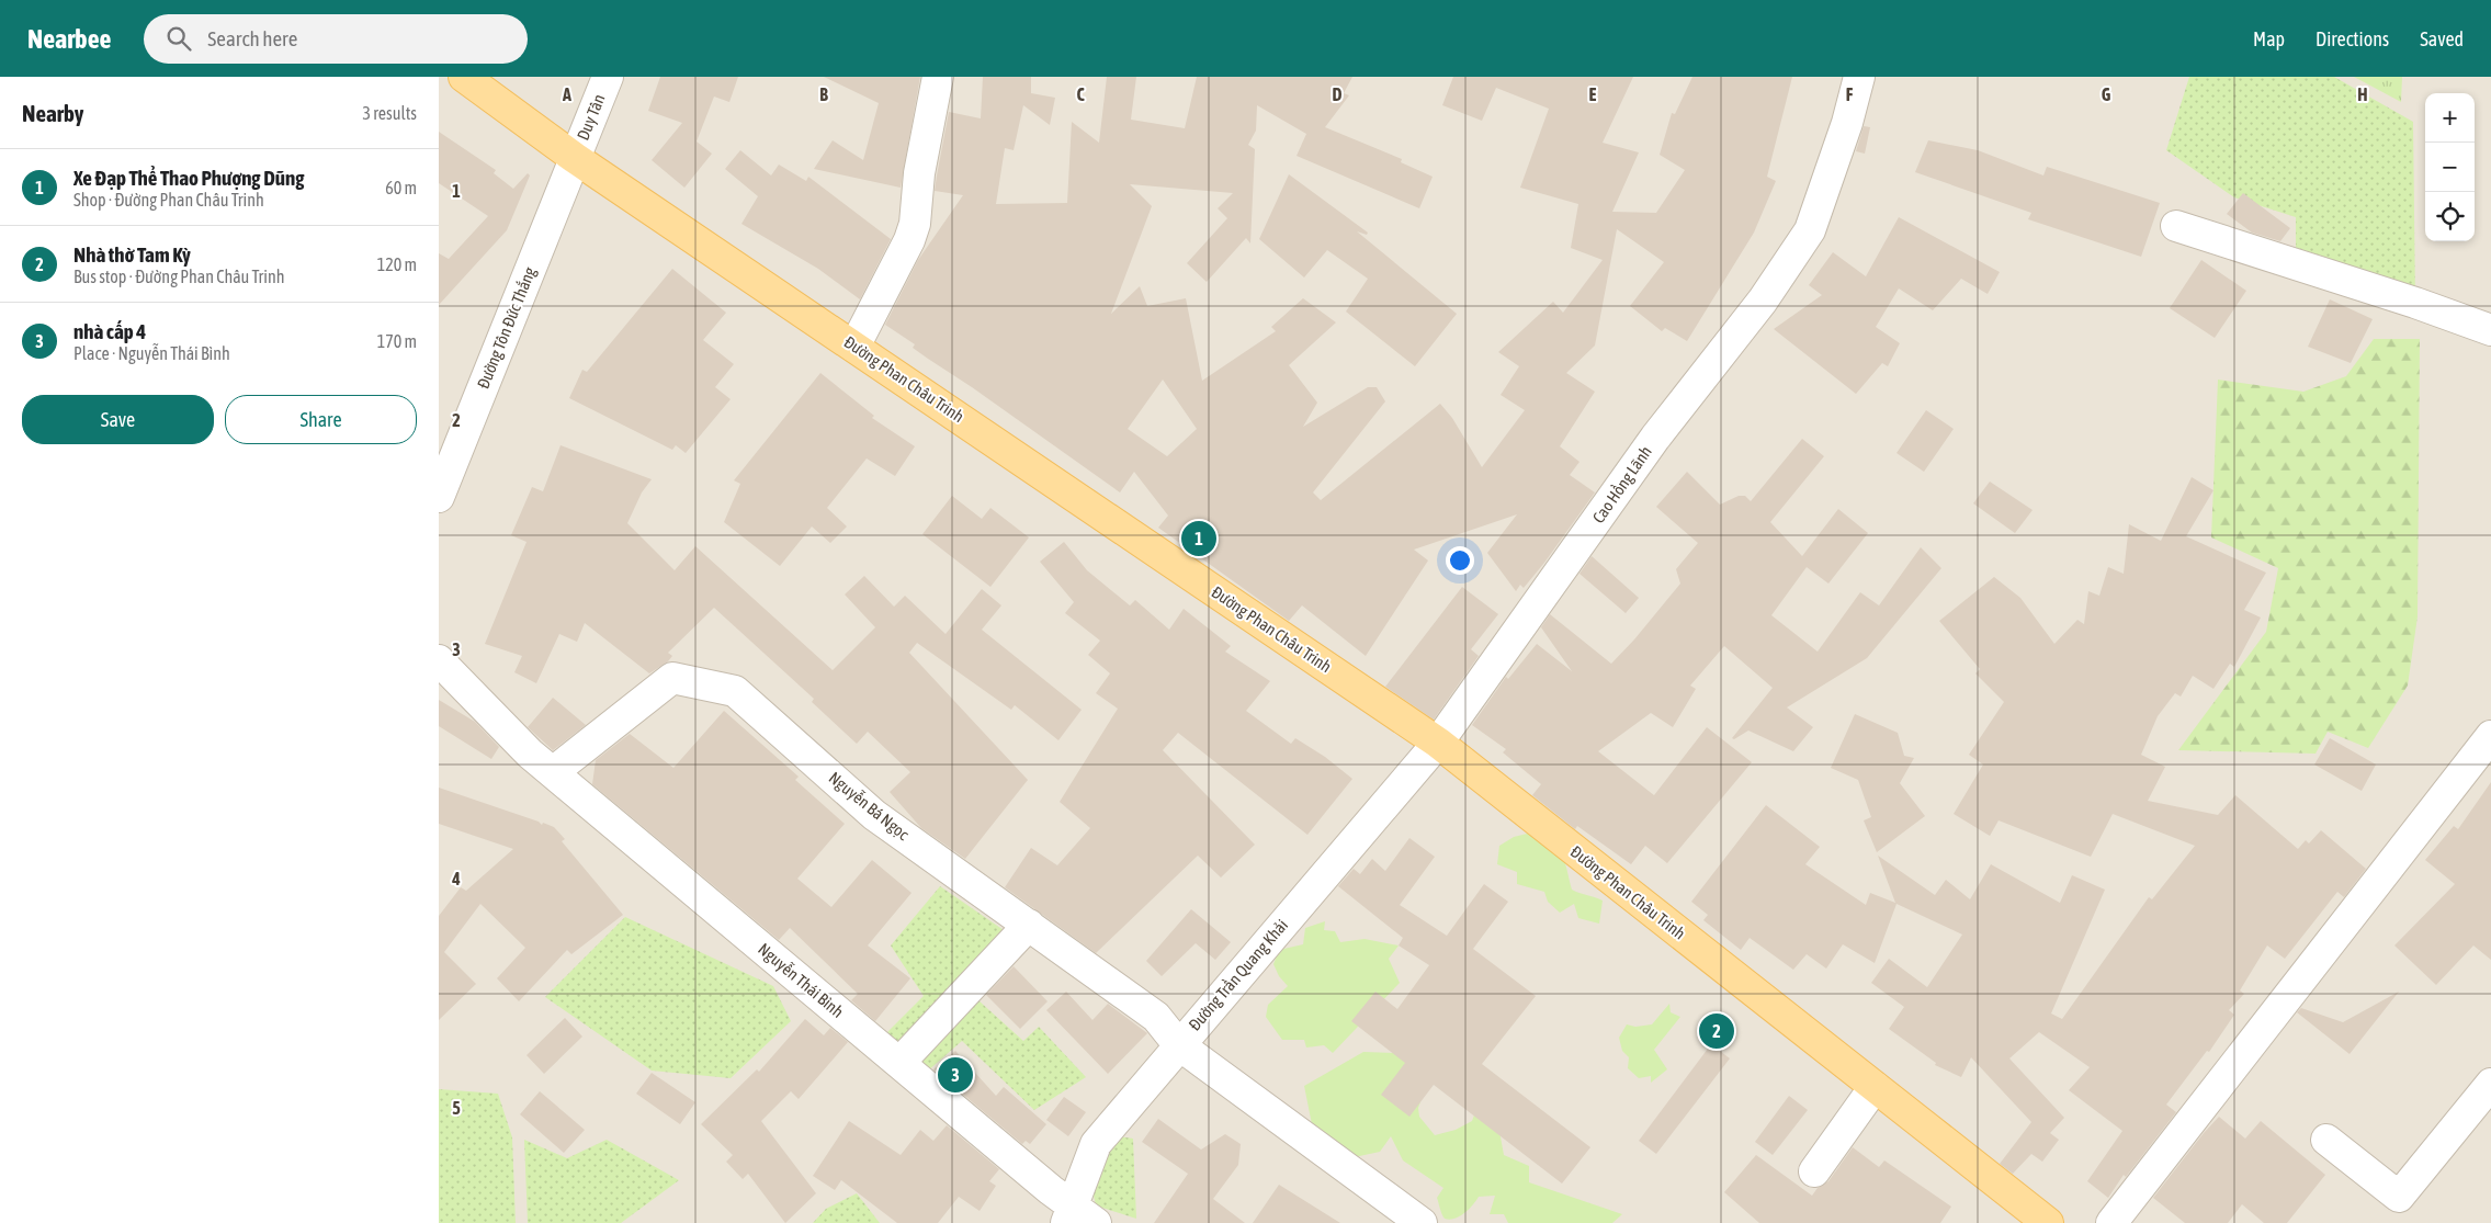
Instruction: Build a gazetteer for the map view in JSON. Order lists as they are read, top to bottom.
{
  "streets": {
    "main road": ["Đường Phan Châu Trinh"],
    "street": [
      "Duy Tân",
      "Đường Tôn Đức Thắng",
      "Cao Hồng Lãnh",
      "Nguyễn Bá Ngọc",
      "Đường Trần Quang Khải",
      "Nguyễn Thái Bình"
    ]
  },
  "crossings": [
    ["Duy Tân", "Đường Tôn Đức Thắng"],
    ["Duy Tân", "Đường Phan Châu Trinh"],
    ["Đường Tôn Đức Thắng", "Đường Phan Châu Trinh"],
    ["Đường Phan Châu Trinh", "Cao Hồng Lãnh"],
    ["Đường Phan Châu Trinh", "Đường Trần Quang Khải"],
    ["Cao Hồng Lãnh", "Đường Trần Quang Khải"],
    ["Nguyễn Bá Ngọc", "Đường Trần Quang Khải"],
    ["Nguyễn Bá Ngọc", "Nguyễn Thái Bình"],
    ["Đường Trần Quang Khải", "Nguyễn Thái Bình"]
  ],
  "page": {
    "header": "Nearbee",
    "search": "Search here",
    "nav": ["Map", "Directions", "Saved"],
    "heading": ["Nearby", "3 results"],
    "map_buttons": ["+", "−"],
    "list": [
      {
        "mark": "1",
        "name": "Xe Đạp Thể Thao Phượng Dũng",
        "note": "Shop · Đường Phan Châu Trinh",
        "value": "60 m"
      },
      {
        "mark": "2",
        "name": "Nhà thờ Tam Kỳ",
        "note": "Bus stop · Đường Phan Châu Trinh",
        "value": "120 m"
      },
      {
        "mark": "3",
        "name": "nhà cấp 4",
        "note": "Place · Nguyễn Thái Bình",
        "value": "170 m"
      }
    ],
    "buttons": ["Save", "Share"],
    "pins": ["1", "2", "3"]
  },
  "grid": {
    "columns": [
      "A",
      "B",
      "C",
      "D",
      "E",
      "F",
      "G",
      "H"
    ],
    "rows": [
      "1",
      "2",
      "3",
      "4",
      "5"
    ]
  }
}
